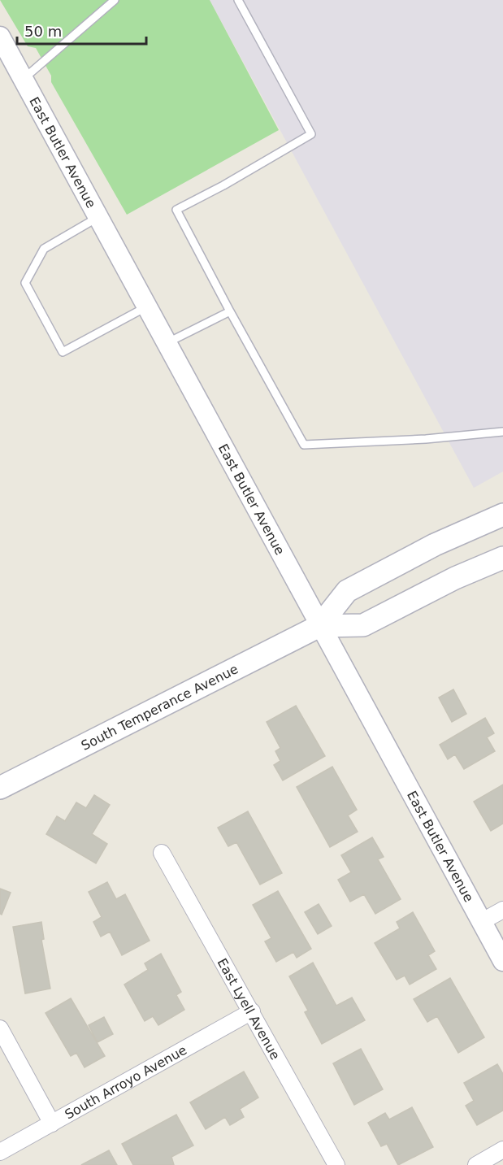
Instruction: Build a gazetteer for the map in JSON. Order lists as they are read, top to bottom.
{
  "streets": {
    "main road": ["South Temperance Avenue"],
    "street": ["East Butler Avenue", "East Lyell Avenue", "South Arroyo Avenue"]
  },
  "crossings": [
    ["East Butler Avenue", "South Temperance Avenue"],
    ["East Lyell Avenue", "South Arroyo Avenue"]
  ],
  "scale_bar": "50 m"
}
